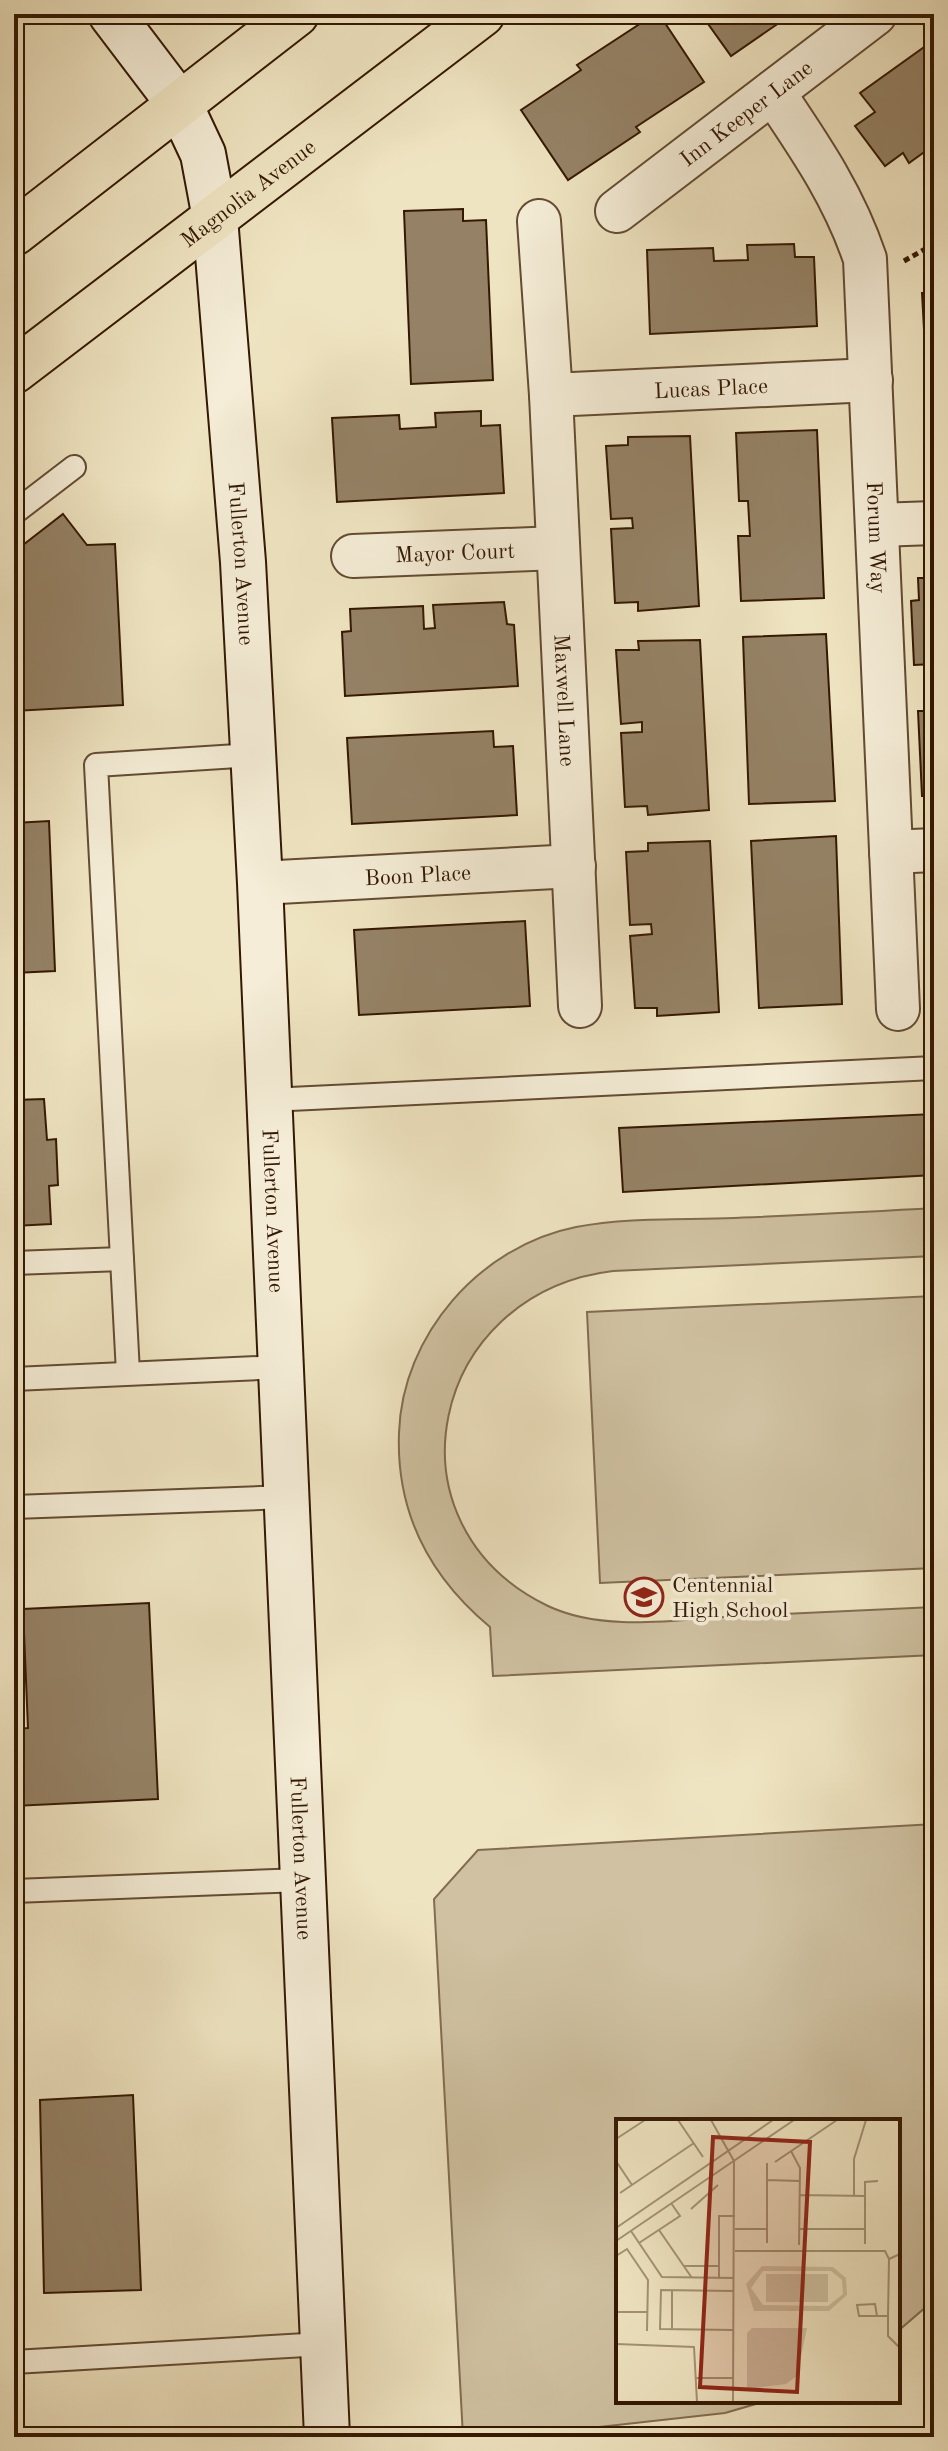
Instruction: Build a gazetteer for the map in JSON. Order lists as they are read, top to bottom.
{
  "streets": {
    "main road": ["Magnolia Avenue", "Fullerton Avenue"],
    "street": [
      "Inn Keeper Lane",
      "Lucas Place",
      "Forum Way",
      "Mayor Court",
      "Maxwell Lane",
      "Boon Place"
    ]
  },
  "crossings": [
    ["Inn Keeper Lane", "Forum Way"],
    ["Magnolia Avenue", "Fullerton Avenue"],
    ["Lucas Place", "Forum Way"],
    ["Lucas Place", "Maxwell Lane"],
    ["Mayor Court", "Maxwell Lane"],
    ["Fullerton Avenue", "Boon Place"],
    ["Maxwell Lane", "Boon Place"]
  ],
  "places": {
    "school or university": ["Centennial High School"]
  }
}
